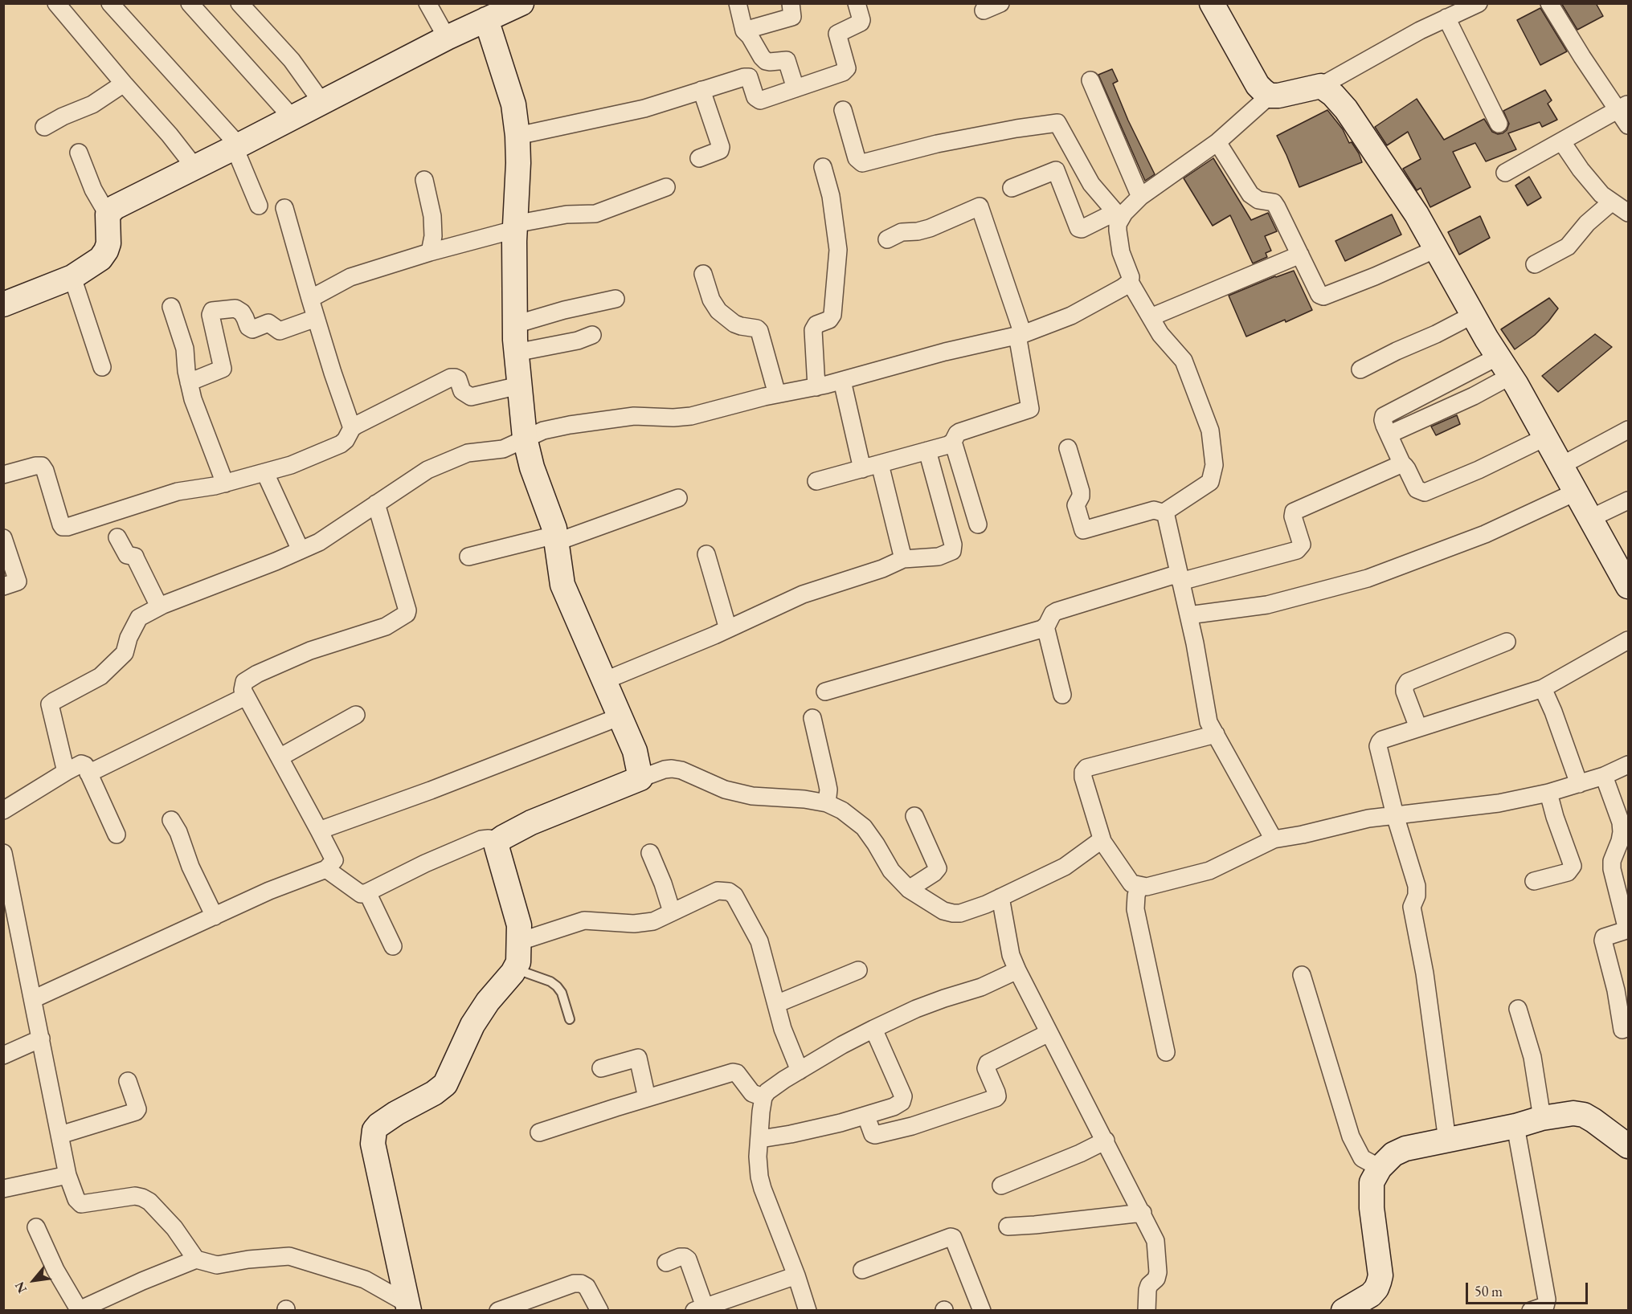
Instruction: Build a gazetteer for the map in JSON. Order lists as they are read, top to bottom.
{
  "scale_bar": "50 m",
  "north": "bottom left"
}
